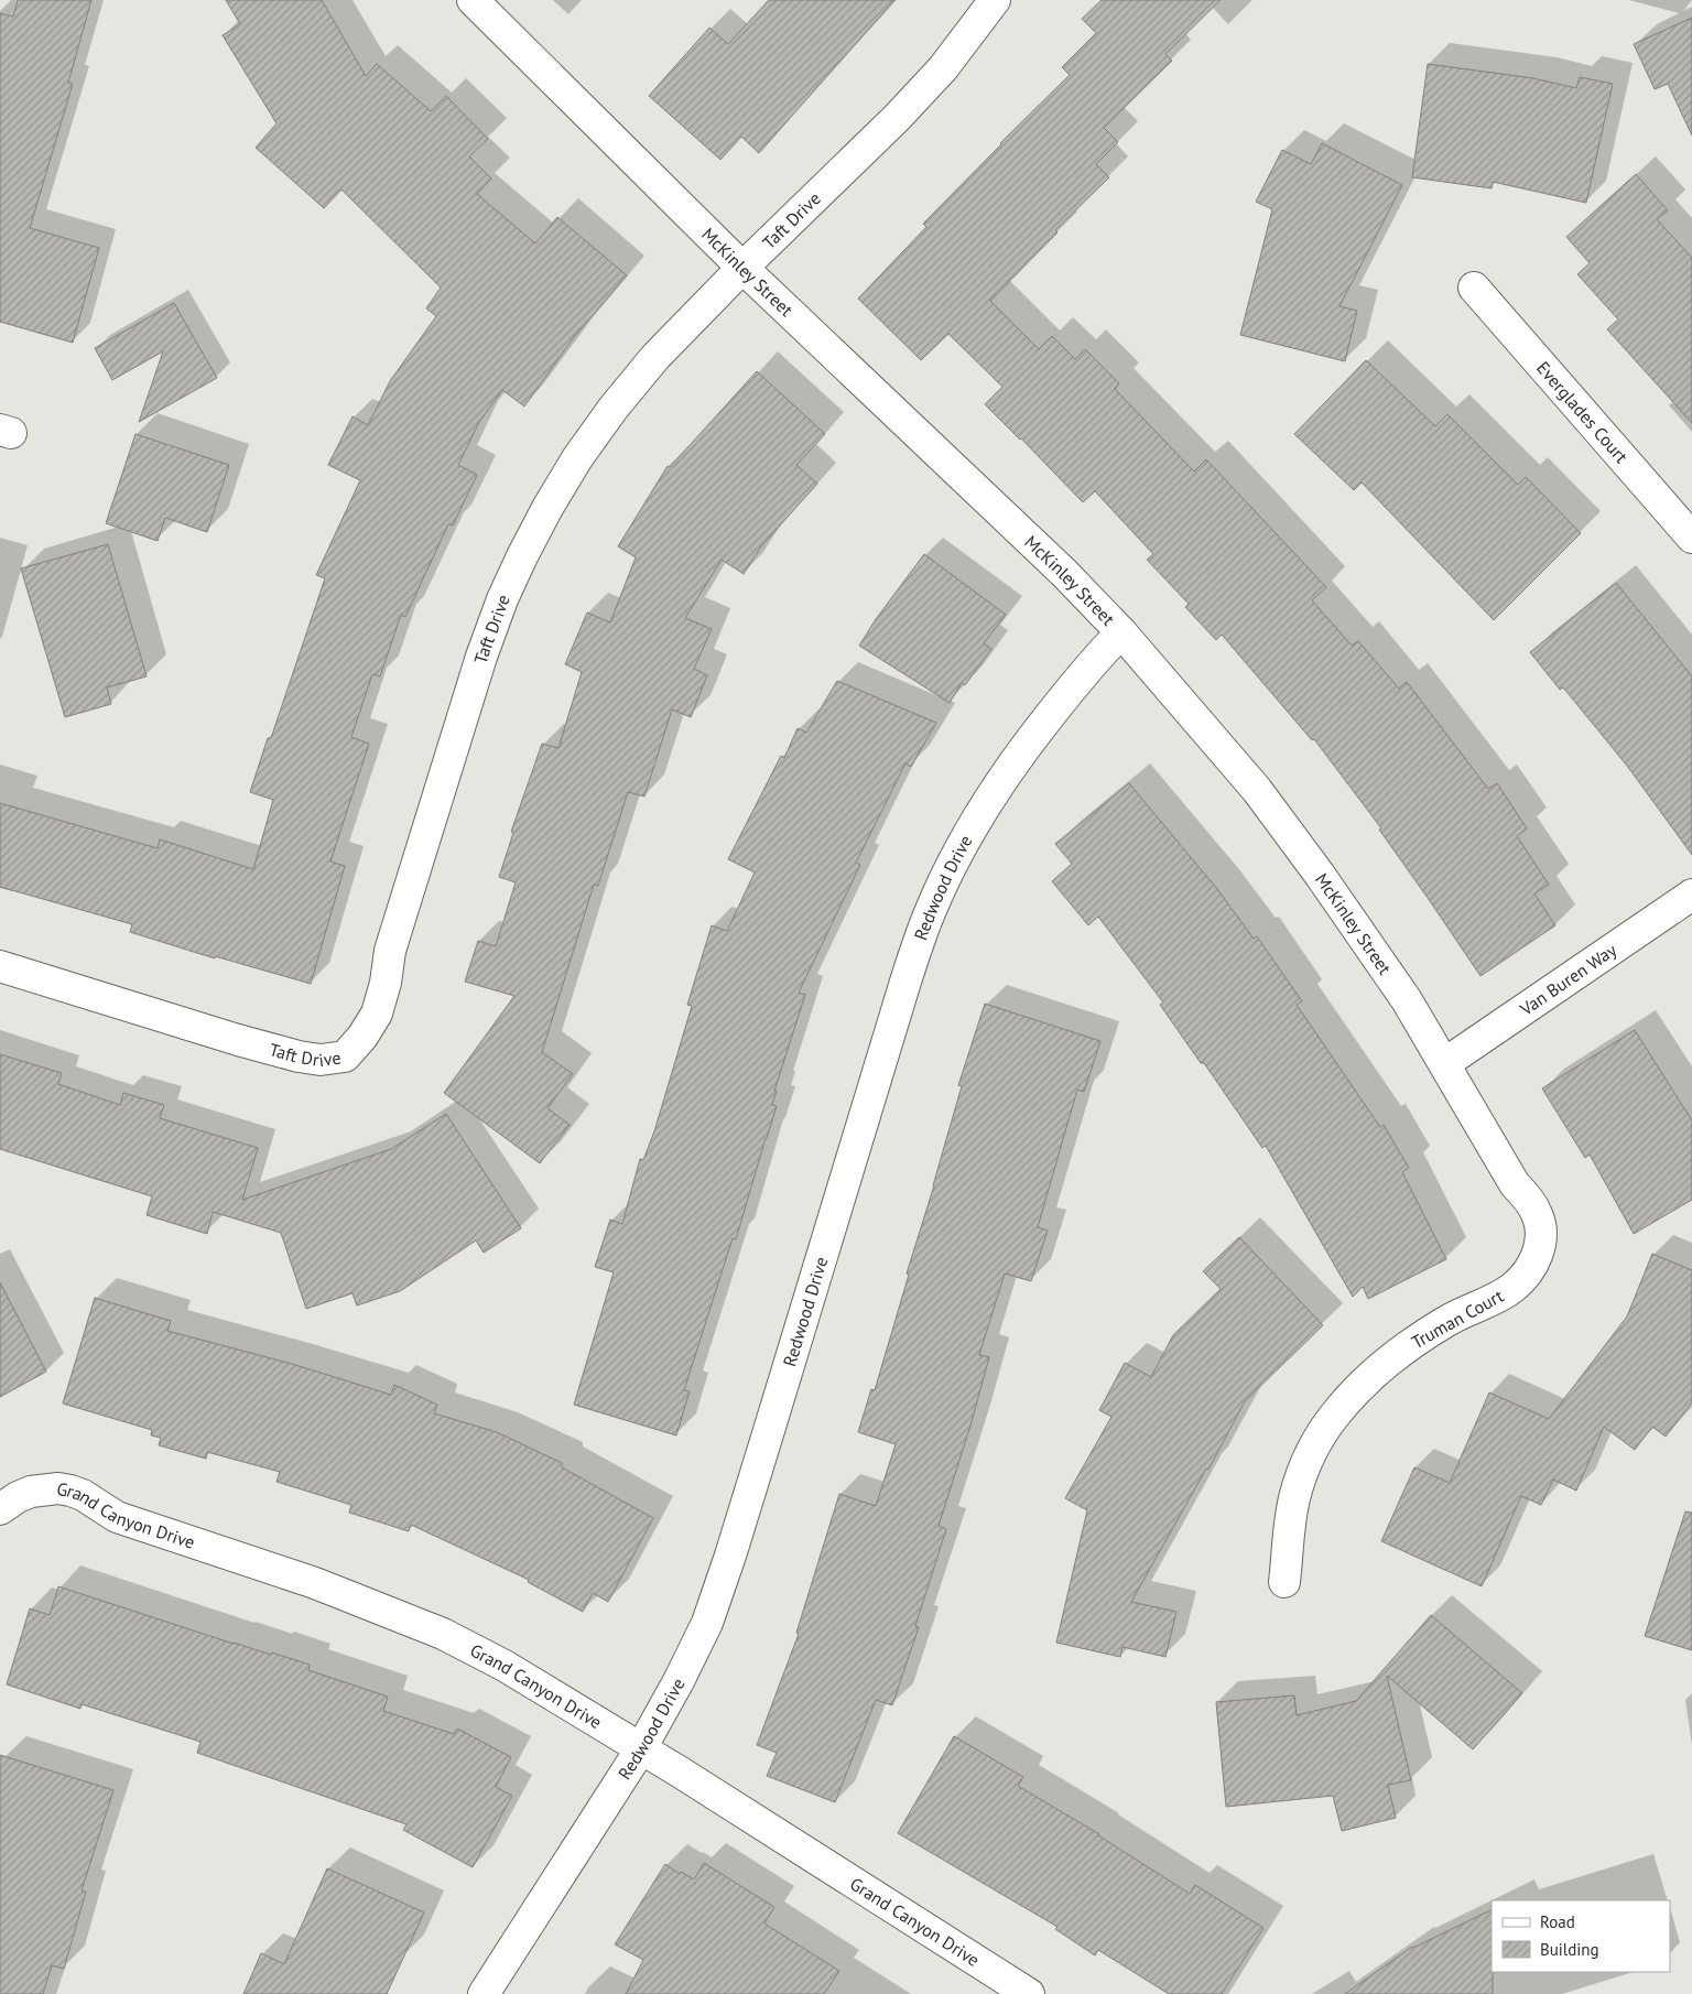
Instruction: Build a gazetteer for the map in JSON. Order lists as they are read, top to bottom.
{
  "streets": {
    "street": [
      "Taft Drive",
      "McKinley Street",
      "Everglades Court",
      "Redwood Drive",
      "Van Buren Way",
      "Truman Court",
      "Grand Canyon Drive"
    ]
  },
  "crossings": [
    ["Taft Drive", "McKinley Street"],
    ["McKinley Street", "Redwood Drive"],
    ["McKinley Street", "Van Buren Way"],
    ["McKinley Street", "Truman Court"],
    ["Redwood Drive", "Grand Canyon Drive"]
  ],
  "legend": ["Road", "Building"]
}
